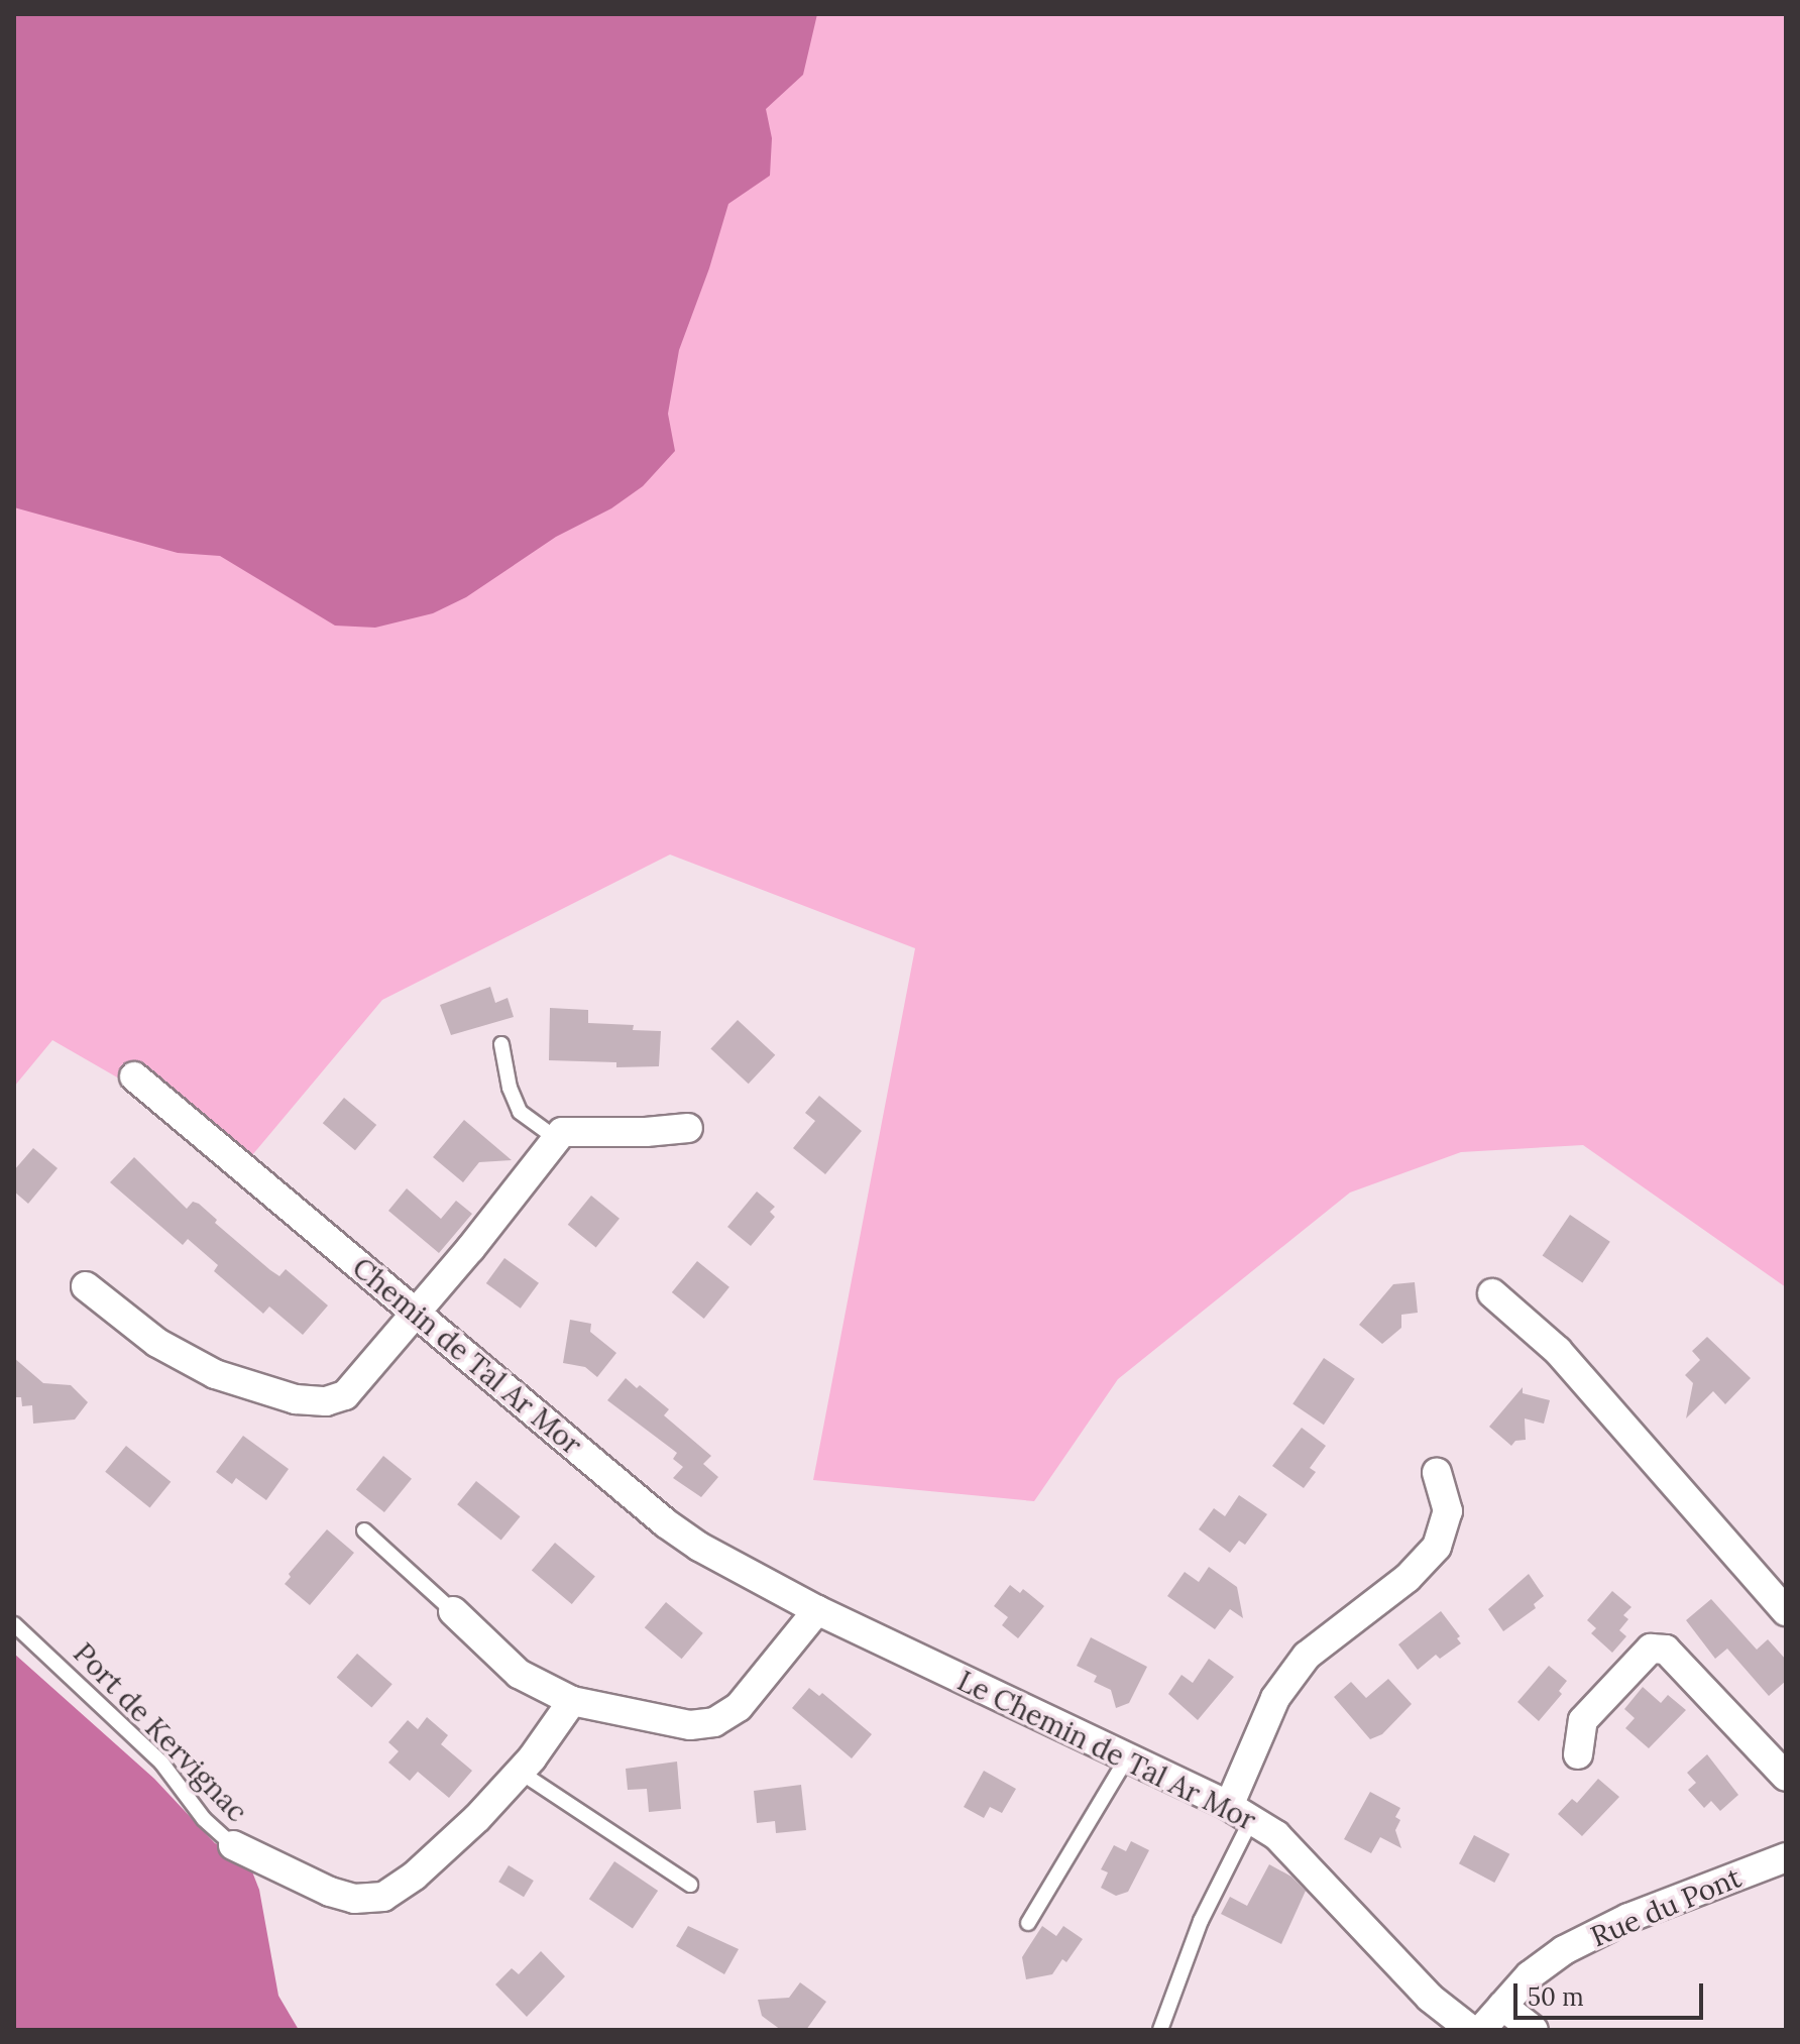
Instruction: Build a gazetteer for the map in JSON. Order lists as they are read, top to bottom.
{
  "streets": {
    "street": ["Chemin de Tal Ar Mor", "Le Chemin de Tal Ar Mor", "Rue du Pont"],
    "lane": ["Port de Kervignac"]
  },
  "crossings": [
    ["Chemin de Tal Ar Mor", "Le Chemin de Tal Ar Mor"]
  ],
  "scale_bar": "50 m"
}
